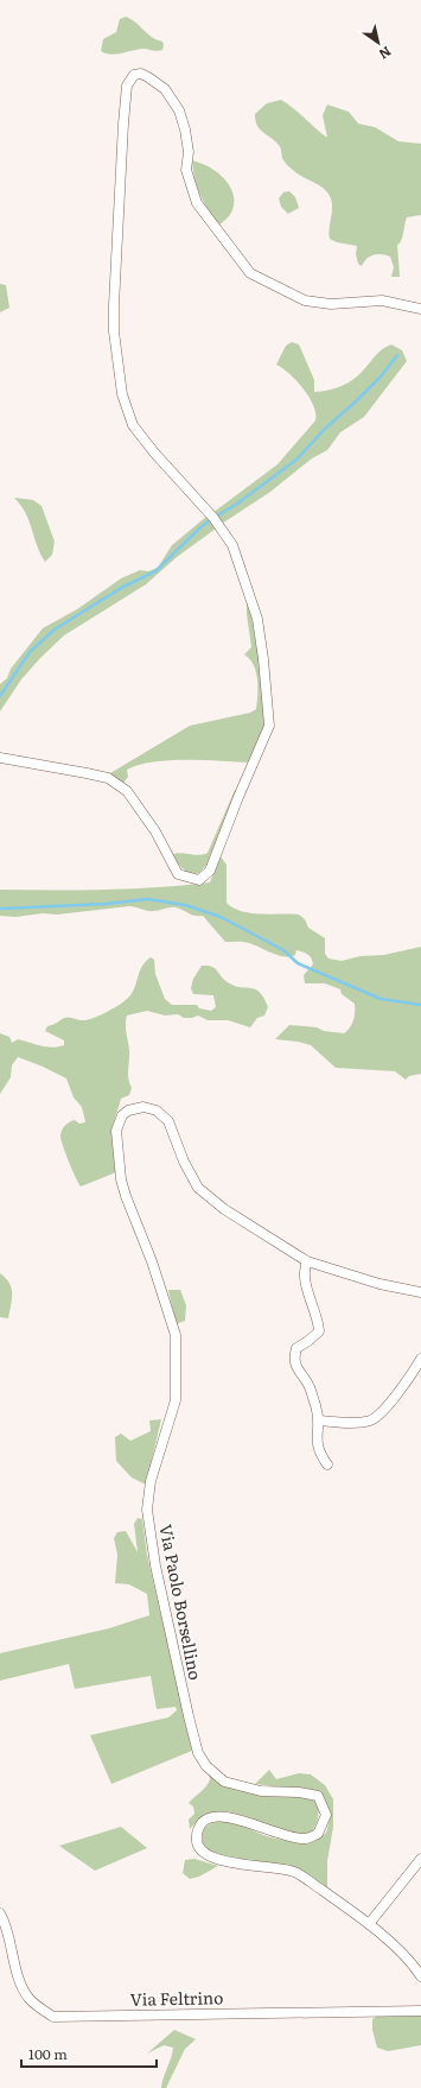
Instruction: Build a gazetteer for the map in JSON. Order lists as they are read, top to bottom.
{
  "streets": {
    "street": ["Via Paolo Borsellino", "Via Feltrino"]
  },
  "scale_bar": "100 m",
  "north": "bottom right"
}
